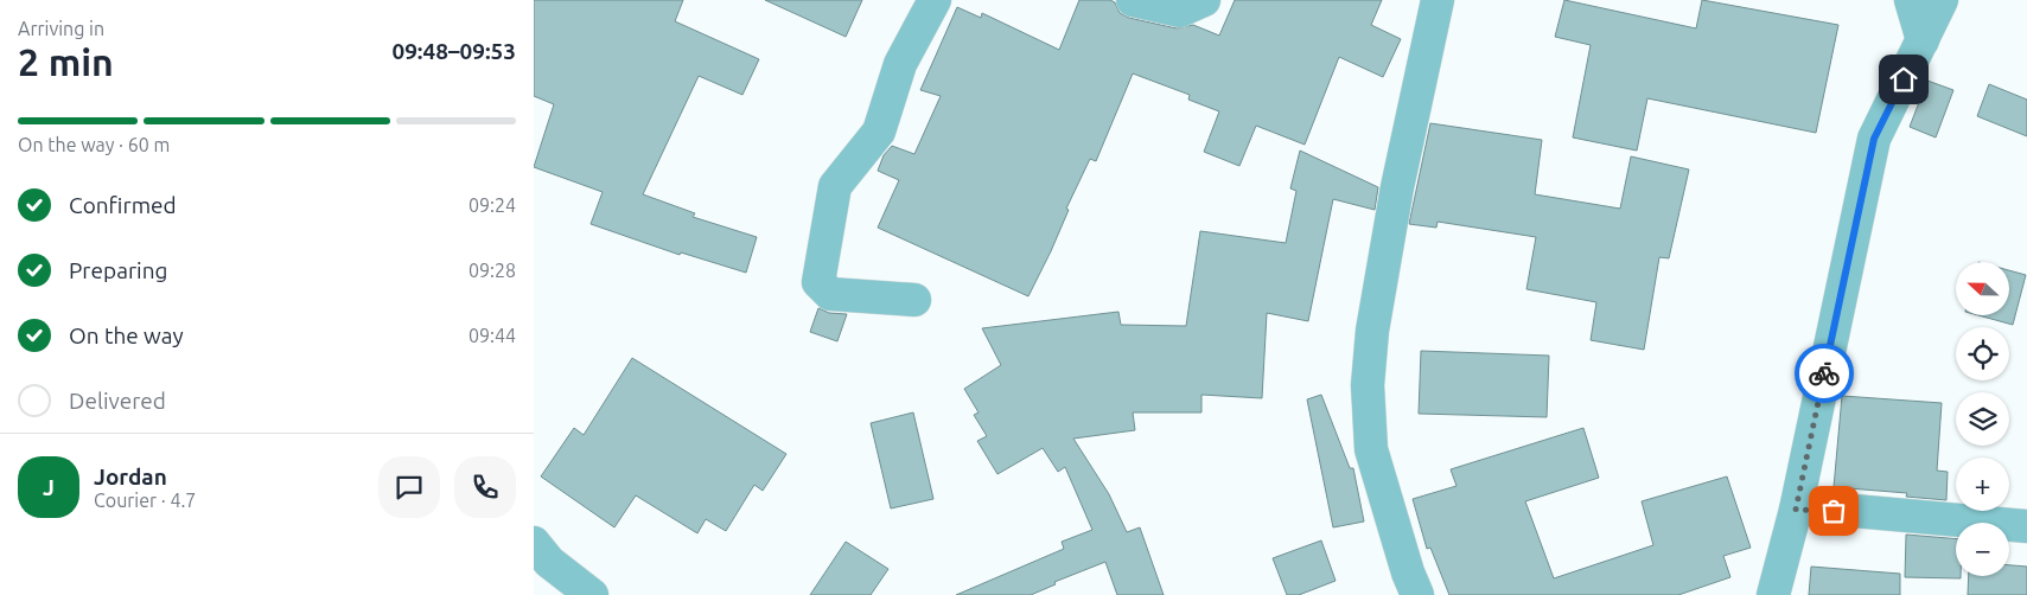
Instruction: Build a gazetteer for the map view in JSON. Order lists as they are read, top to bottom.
{
  "north": "left",
  "page": {
    "heading": ["2 min", "Arriving in", "09:48–09:53"],
    "panel": ["Jordan", "Courier · 4.7"],
    "bar": "On the way · 60 m",
    "list": [
      ["Confirmed", "09:24"],
      ["Preparing", "09:28"],
      ["On the way", "09:44"],
      "Delivered"
    ],
    "map_buttons": ["+", "−"],
    "round": "J"
  }
}
